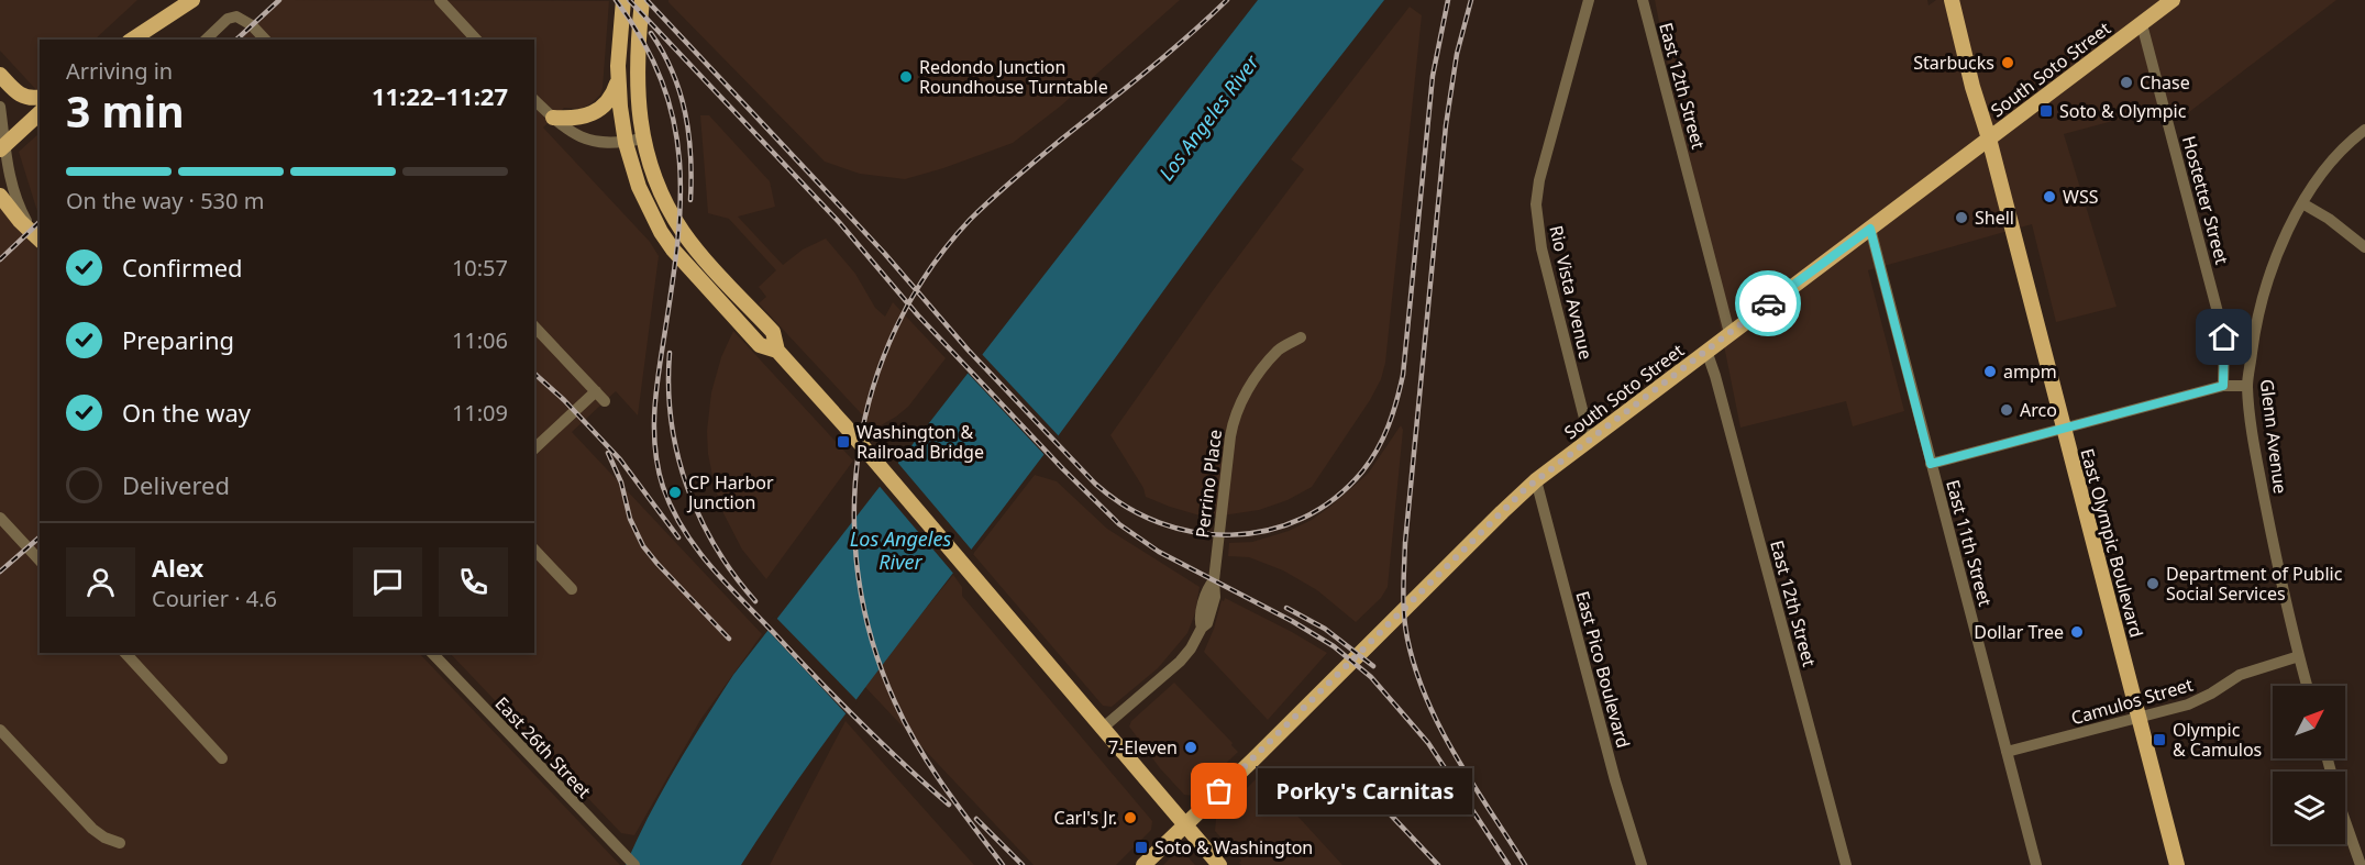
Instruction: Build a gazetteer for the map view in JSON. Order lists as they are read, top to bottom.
{
  "streets": {
    "main road": ["South Soto Street", "East Olympic Boulevard"],
    "street": [
      "East 12th Street",
      "Hostetter Street",
      "Rio Vista Avenue",
      "Glenn Avenue",
      "Perrino Place",
      "East 11th Street",
      "East Pico Boulevard",
      "Camulos Street",
      "East 26th Street"
    ]
  },
  "crossings": [
    ["South Soto Street", "East 12th Street"],
    ["South Soto Street", "Hostetter Street"],
    ["South Soto Street", "Rio Vista Avenue"],
    ["South Soto Street", "East 11th Street"],
    ["South Soto Street", "East Olympic Boulevard"],
    ["South Soto Street", "East Pico Boulevard"],
    ["Glenn Avenue", "Camulos Street"],
    ["East 11th Street", "Camulos Street"],
    ["East Olympic Boulevard", "Camulos Street"]
  ],
  "water": ["Los Angeles River"],
  "places": {
    "other": [
      "Starbucks",
      "Redondo Junction Roundhouse Turntable",
      "Chase",
      "WSS",
      "Shell",
      "ampm",
      "Arco",
      "CP Harbor Junction",
      "Department of Public Social Services",
      "Dollar Tree",
      "7-Eleven",
      "Porky's Carnitas",
      "Carl's Jr."
    ],
    "transit": [
      "Soto & Olympic",
      "Washington & Railroad Bridge",
      "Olympic & Camulos",
      "Soto & Washington"
    ]
  },
  "north": "top right",
  "page": {
    "heading": ["3 min", "Arriving in", "11:22–11:27"],
    "panel": ["Alex", "Courier · 4.6"],
    "bar": "On the way · 530 m",
    "list": [
      ["Confirmed", "10:57"],
      ["Preparing", "11:06"],
      ["On the way", "11:09"],
      "Delivered"
    ],
    "bubble": "Porky's Carnitas"
  }
}
